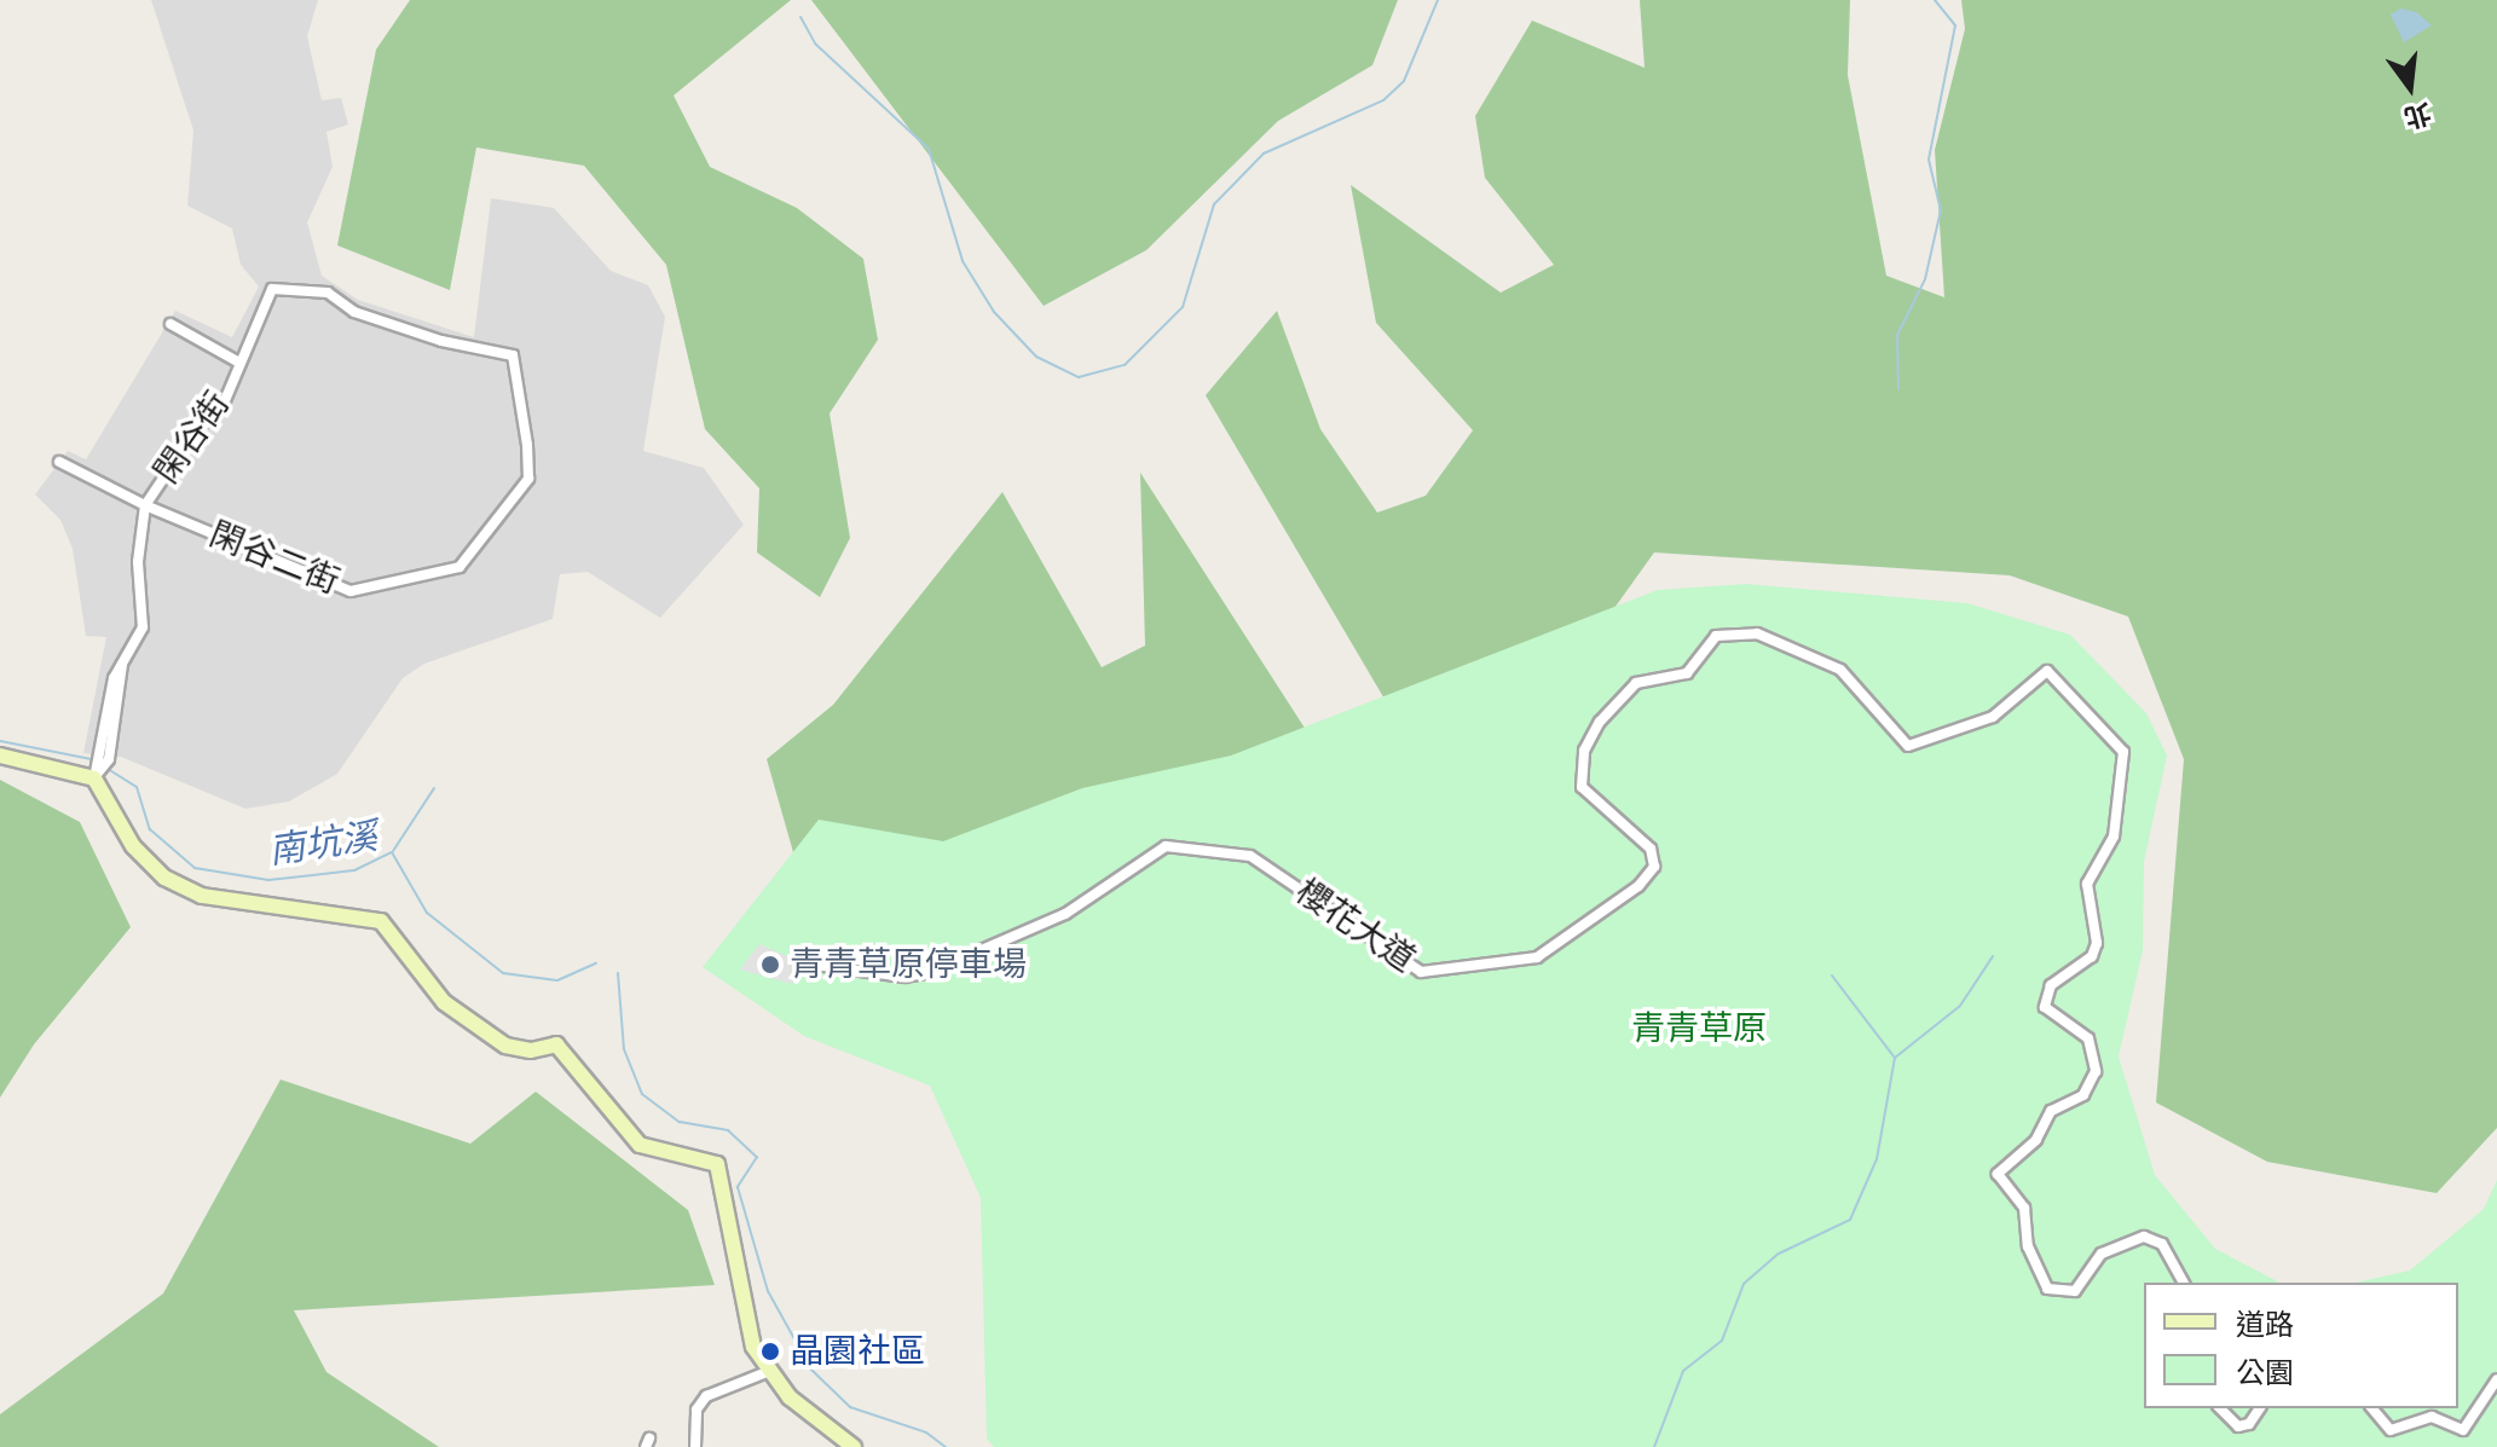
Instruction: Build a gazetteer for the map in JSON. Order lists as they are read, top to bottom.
{
  "streets": {
    "street": ["閑谷街", "閑谷二街", "櫻花大道"]
  },
  "crossings": [
    ["閑谷街", "閑谷二街"]
  ],
  "water": ["南坑溪"],
  "parks": ["青青草原"],
  "places": ["青青草原停車場", "晶園社區"],
  "legend": ["道路", "公園"],
  "north": "bottom"
}
